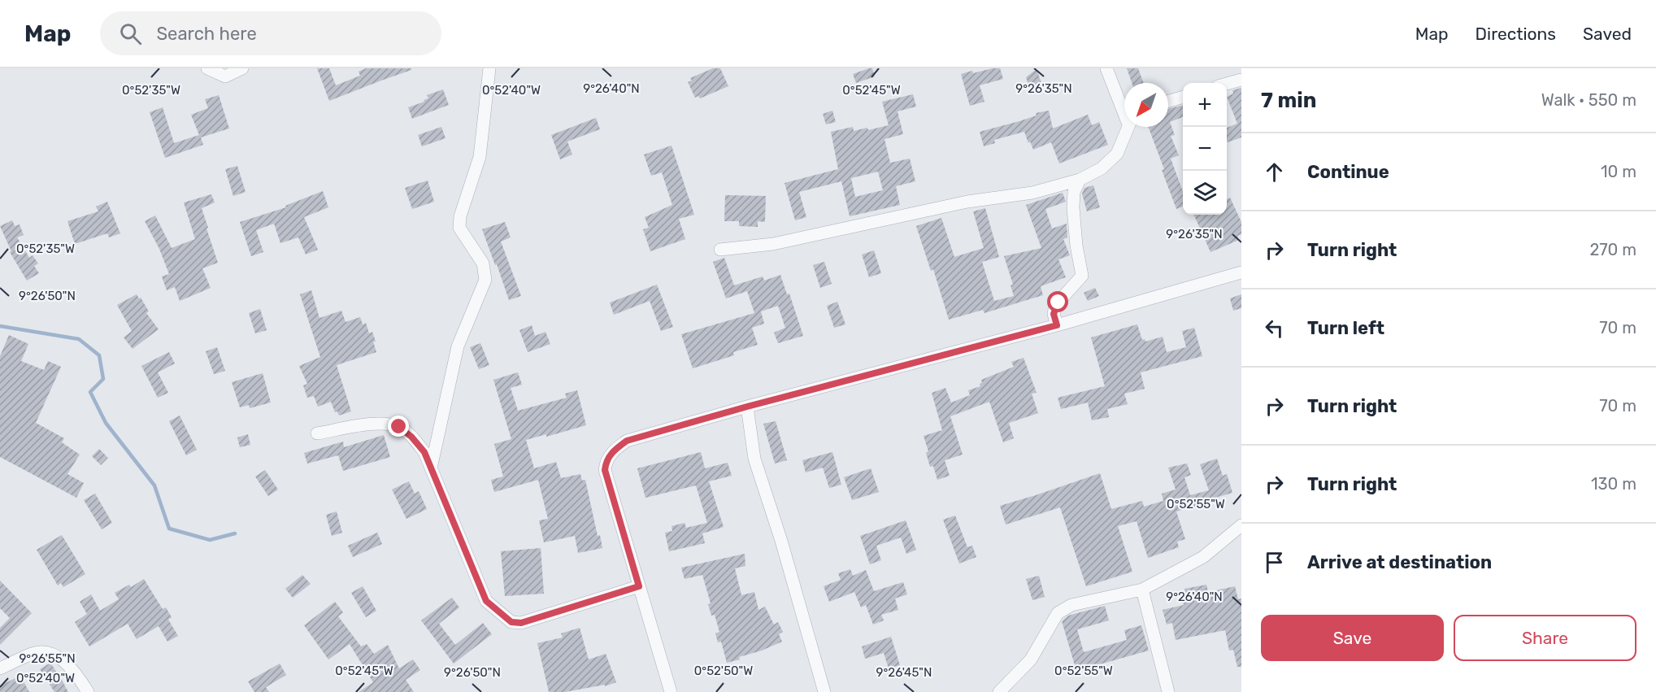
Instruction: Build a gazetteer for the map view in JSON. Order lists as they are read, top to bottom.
{
  "north": "bottom left",
  "page": {
    "header": "Map",
    "search": "Search here",
    "nav": ["Map", "Directions", "Saved"],
    "heading": ["7 min", "Walk · 550 m"],
    "map_buttons": ["+", "−"],
    "list": [
      ["Continue", "10 m"],
      ["Turn right", "270 m"],
      ["Turn left", "70 m"],
      ["Turn right", "70 m"],
      ["Turn right", "130 m"],
      "Arrive at destination"
    ],
    "buttons": ["Save", "Share"]
  },
  "coordinates": [
    "9°26'40\"N",
    "9°26'35\"N",
    "0°52'35\"W",
    "0°52'40\"W",
    "0°52'45\"W",
    "9°26'50\"N",
    "0°52'55\"W",
    "9°26'55\"N",
    "0°52'50\"W",
    "9°26'45\"N"
  ]
}
